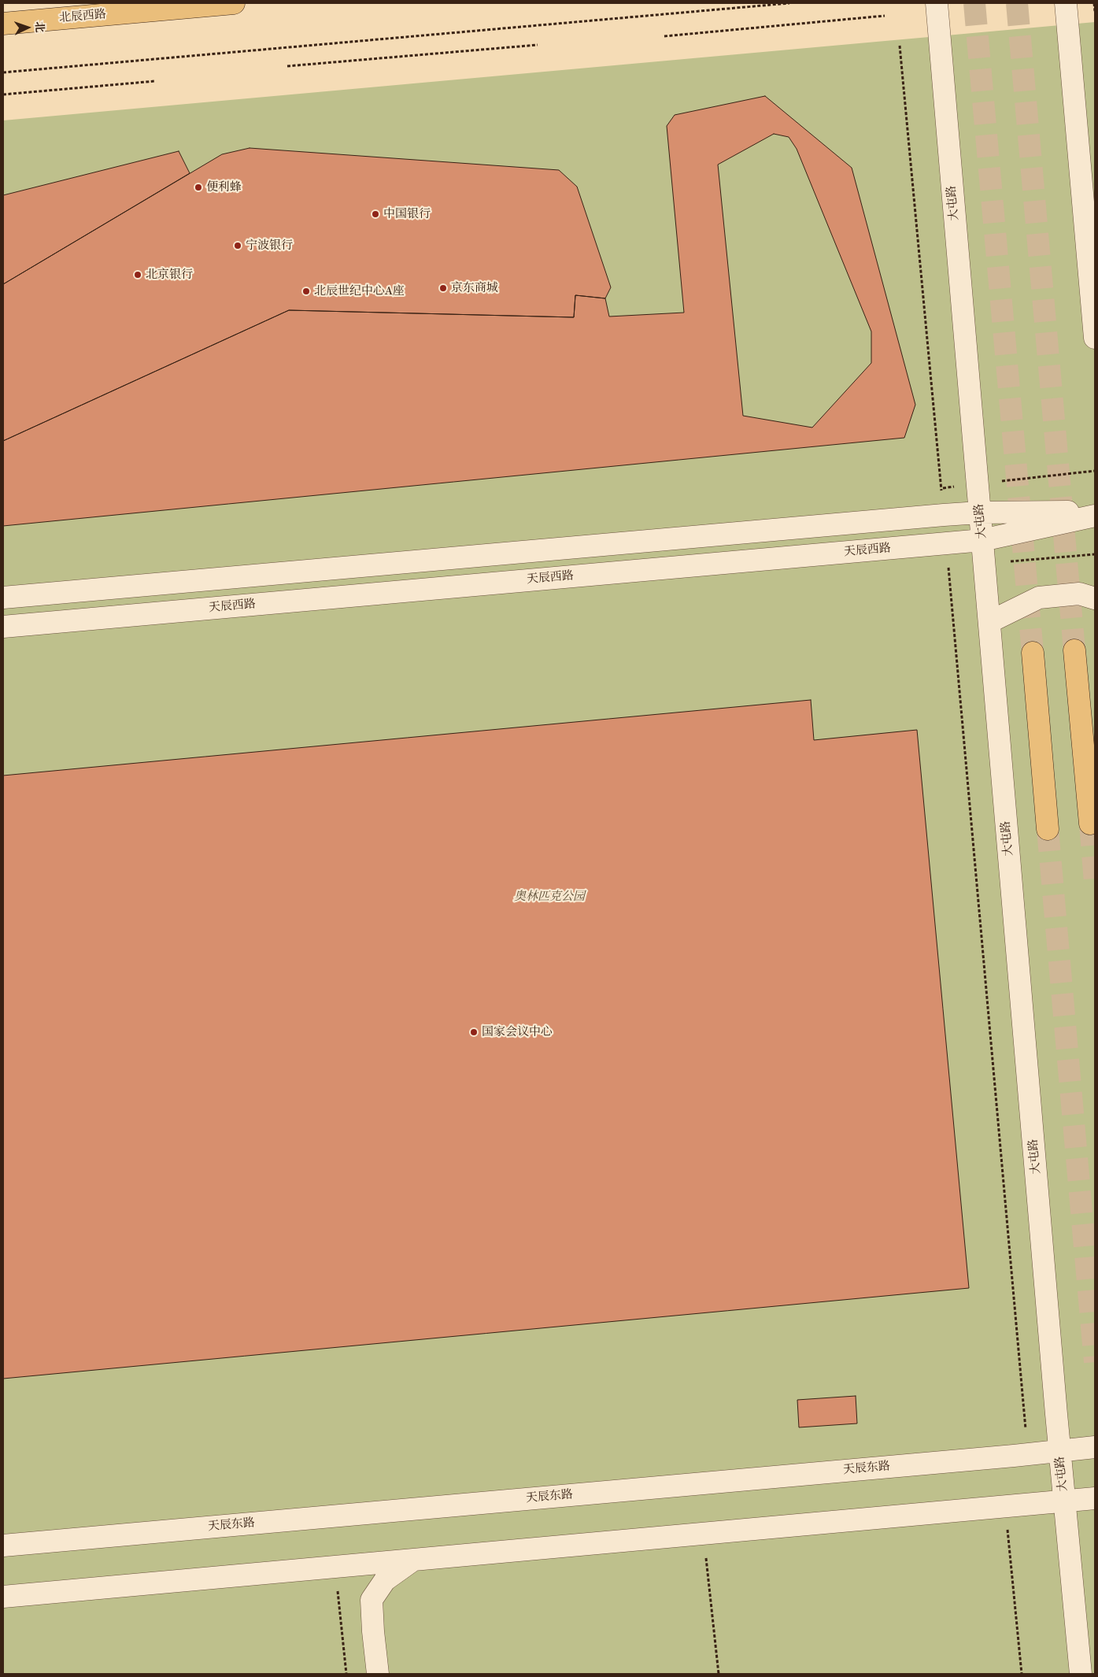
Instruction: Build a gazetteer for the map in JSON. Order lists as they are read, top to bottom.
{
  "streets": {
    "main road": ["北辰西路"],
    "street": ["大屯路", "天辰西路", "天辰东路"]
  },
  "crossings": [
    ["大屯路", "天辰西路"],
    ["大屯路", "天辰东路"]
  ],
  "parks": ["奥林匹克公园"],
  "places": [
    "便利蜂",
    "中国银行",
    "宁波银行",
    "北京银行",
    "京东商城",
    "北辰世纪中心A座",
    "国家会议中心"
  ],
  "north": "right"
}
